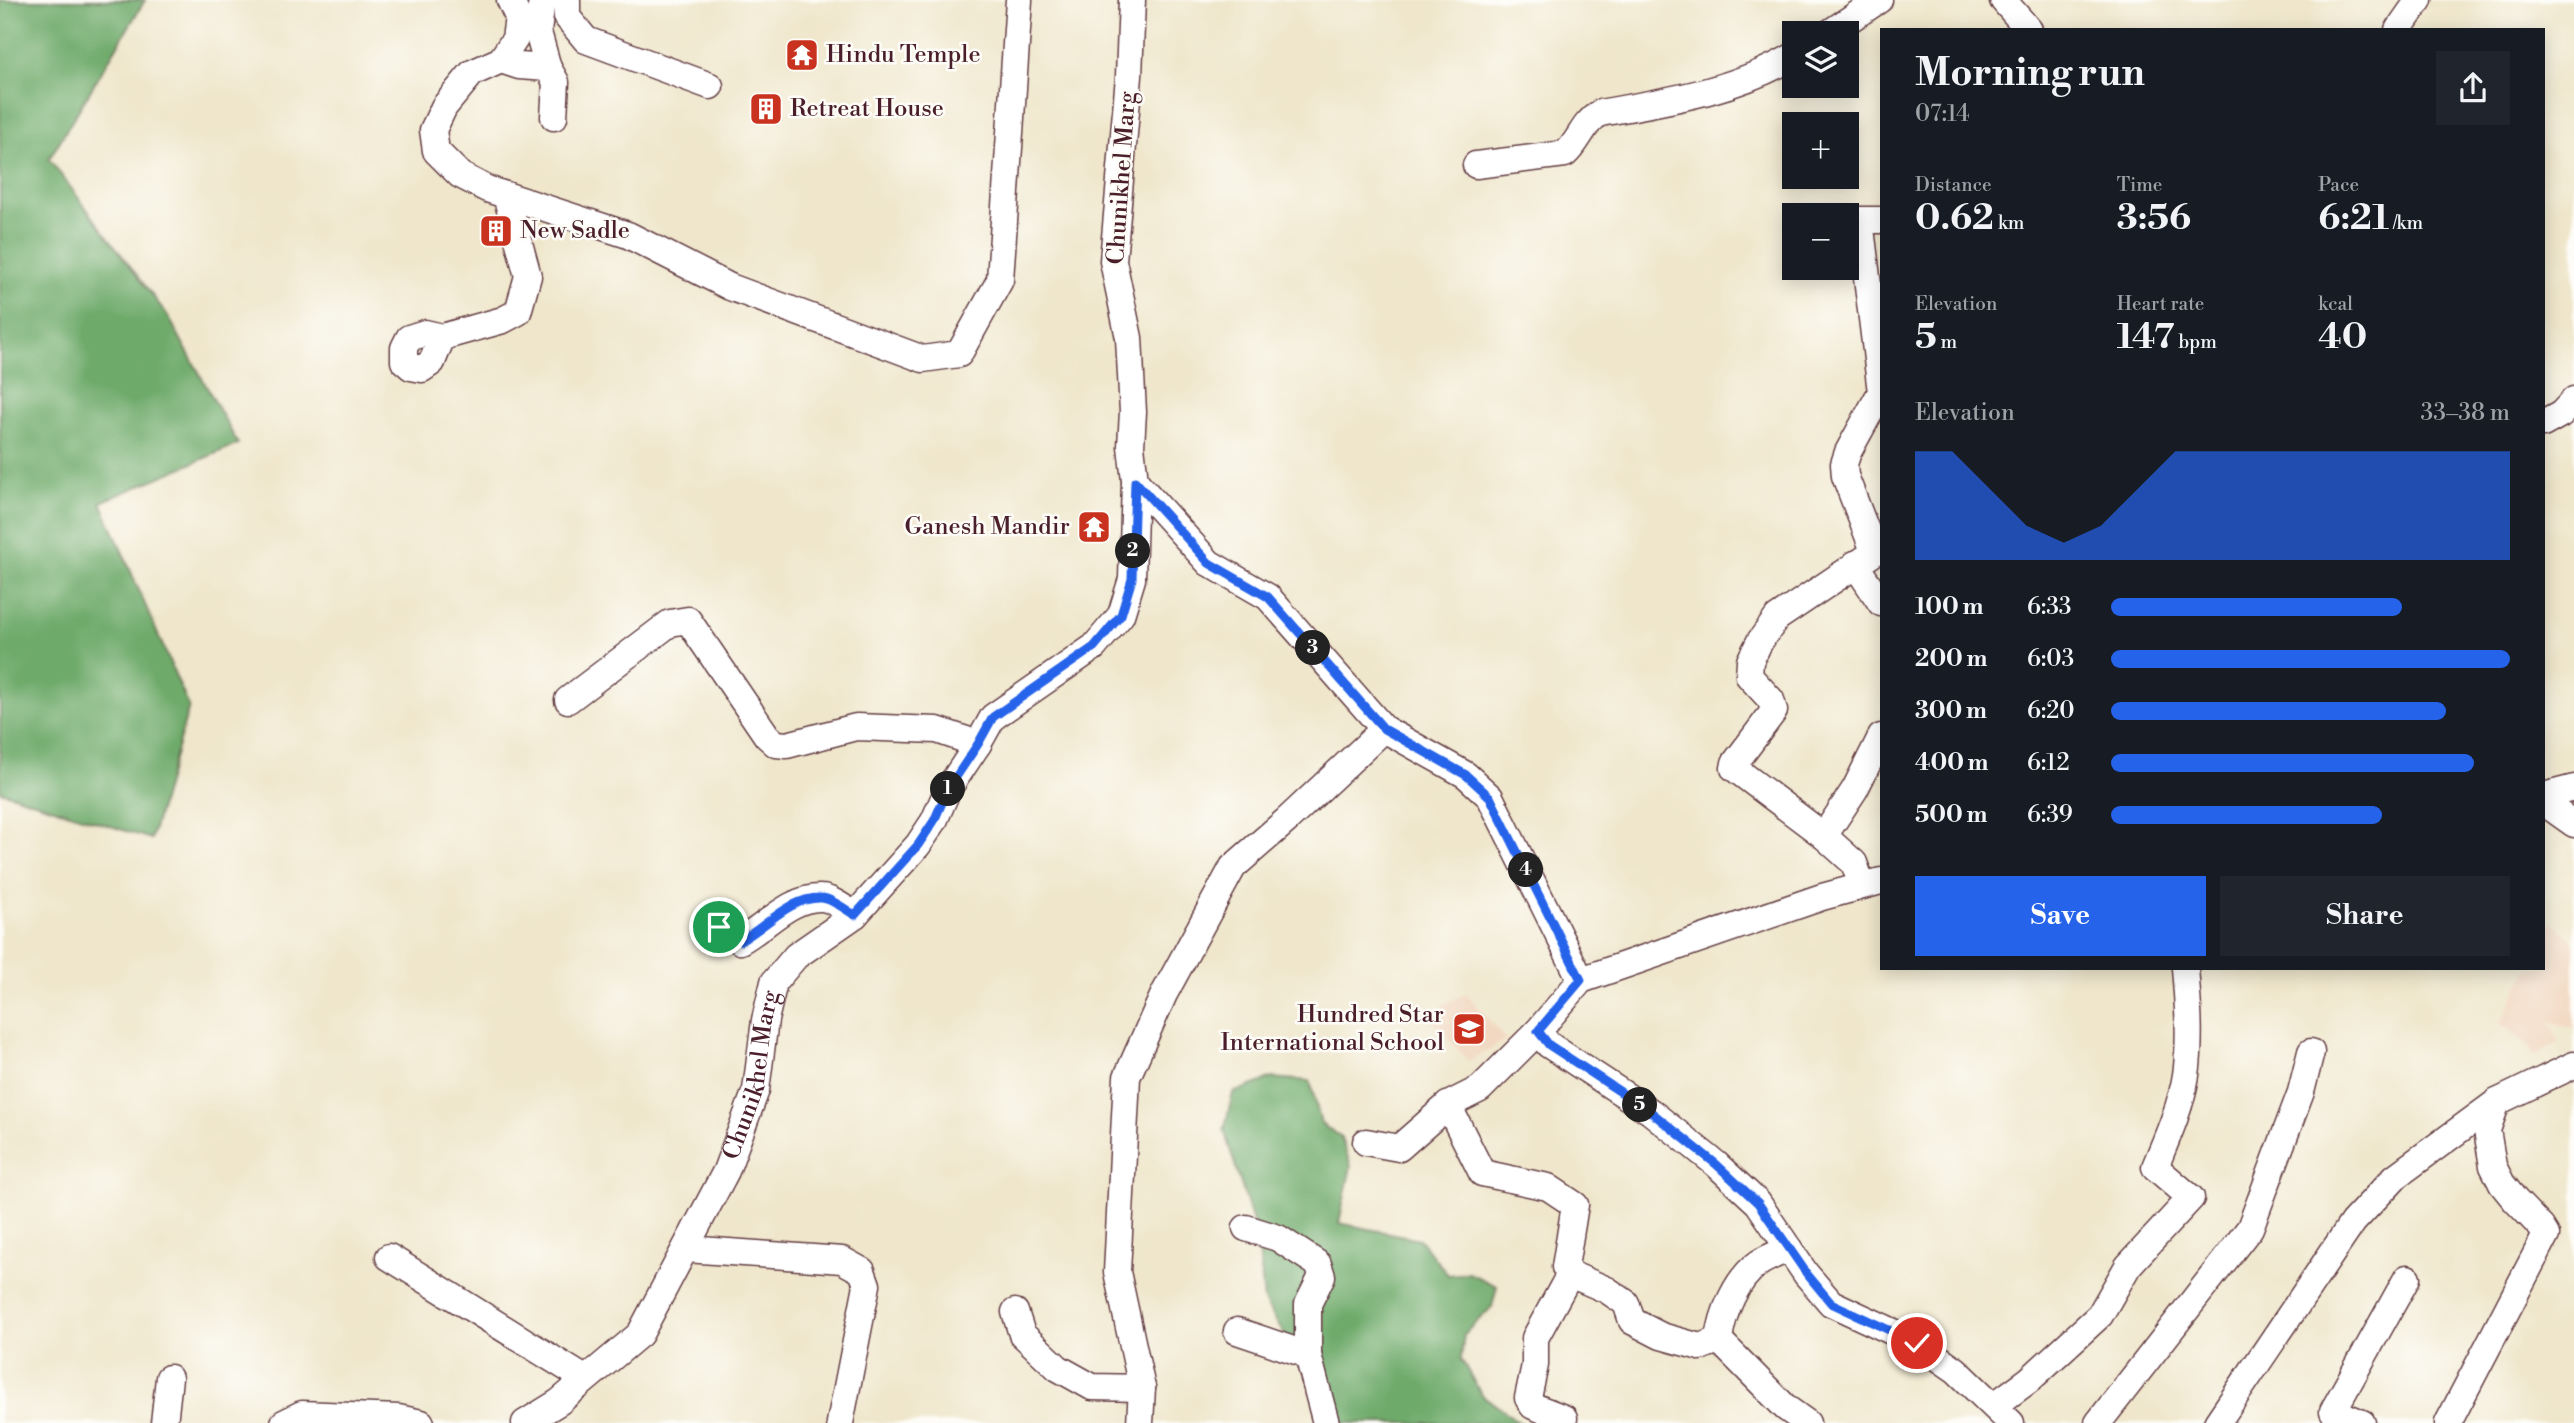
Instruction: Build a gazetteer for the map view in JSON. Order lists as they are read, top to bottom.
{
  "streets": {
    "street": ["Chunikhel Marg"]
  },
  "places": {
    "temple": ["Hindu Temple", "Ganesh Mandir"],
    "building": ["Retreat House", "New Sadle"],
    "school or university": ["Hundred Star International School"]
  },
  "page": {
    "map_buttons": ["+", "−"],
    "heading": ["Morning run", "07:14"],
    "stats": [
      ["Distance", "0.62 km"],
      ["Time", "3:56"],
      ["Pace", "6:21 /km"],
      ["Elevation", "5 m"],
      ["Heart rate", "147 bpm"],
      ["kcal", "40"]
    ],
    "chart": ["Elevation", "33–38 m"],
    "pins": [
      "2",
      "3",
      "1",
      "4",
      "5"
    ],
    "list": [
      {
        "name": "100 m",
        "note": "6:33"
      },
      {
        "name": "200 m",
        "note": "6:03"
      },
      {
        "name": "300 m",
        "note": "6:20"
      },
      {
        "name": "400 m",
        "note": "6:12"
      },
      {
        "name": "500 m",
        "note": "6:39"
      }
    ],
    "buttons": ["Save", "Share"]
  }
}
